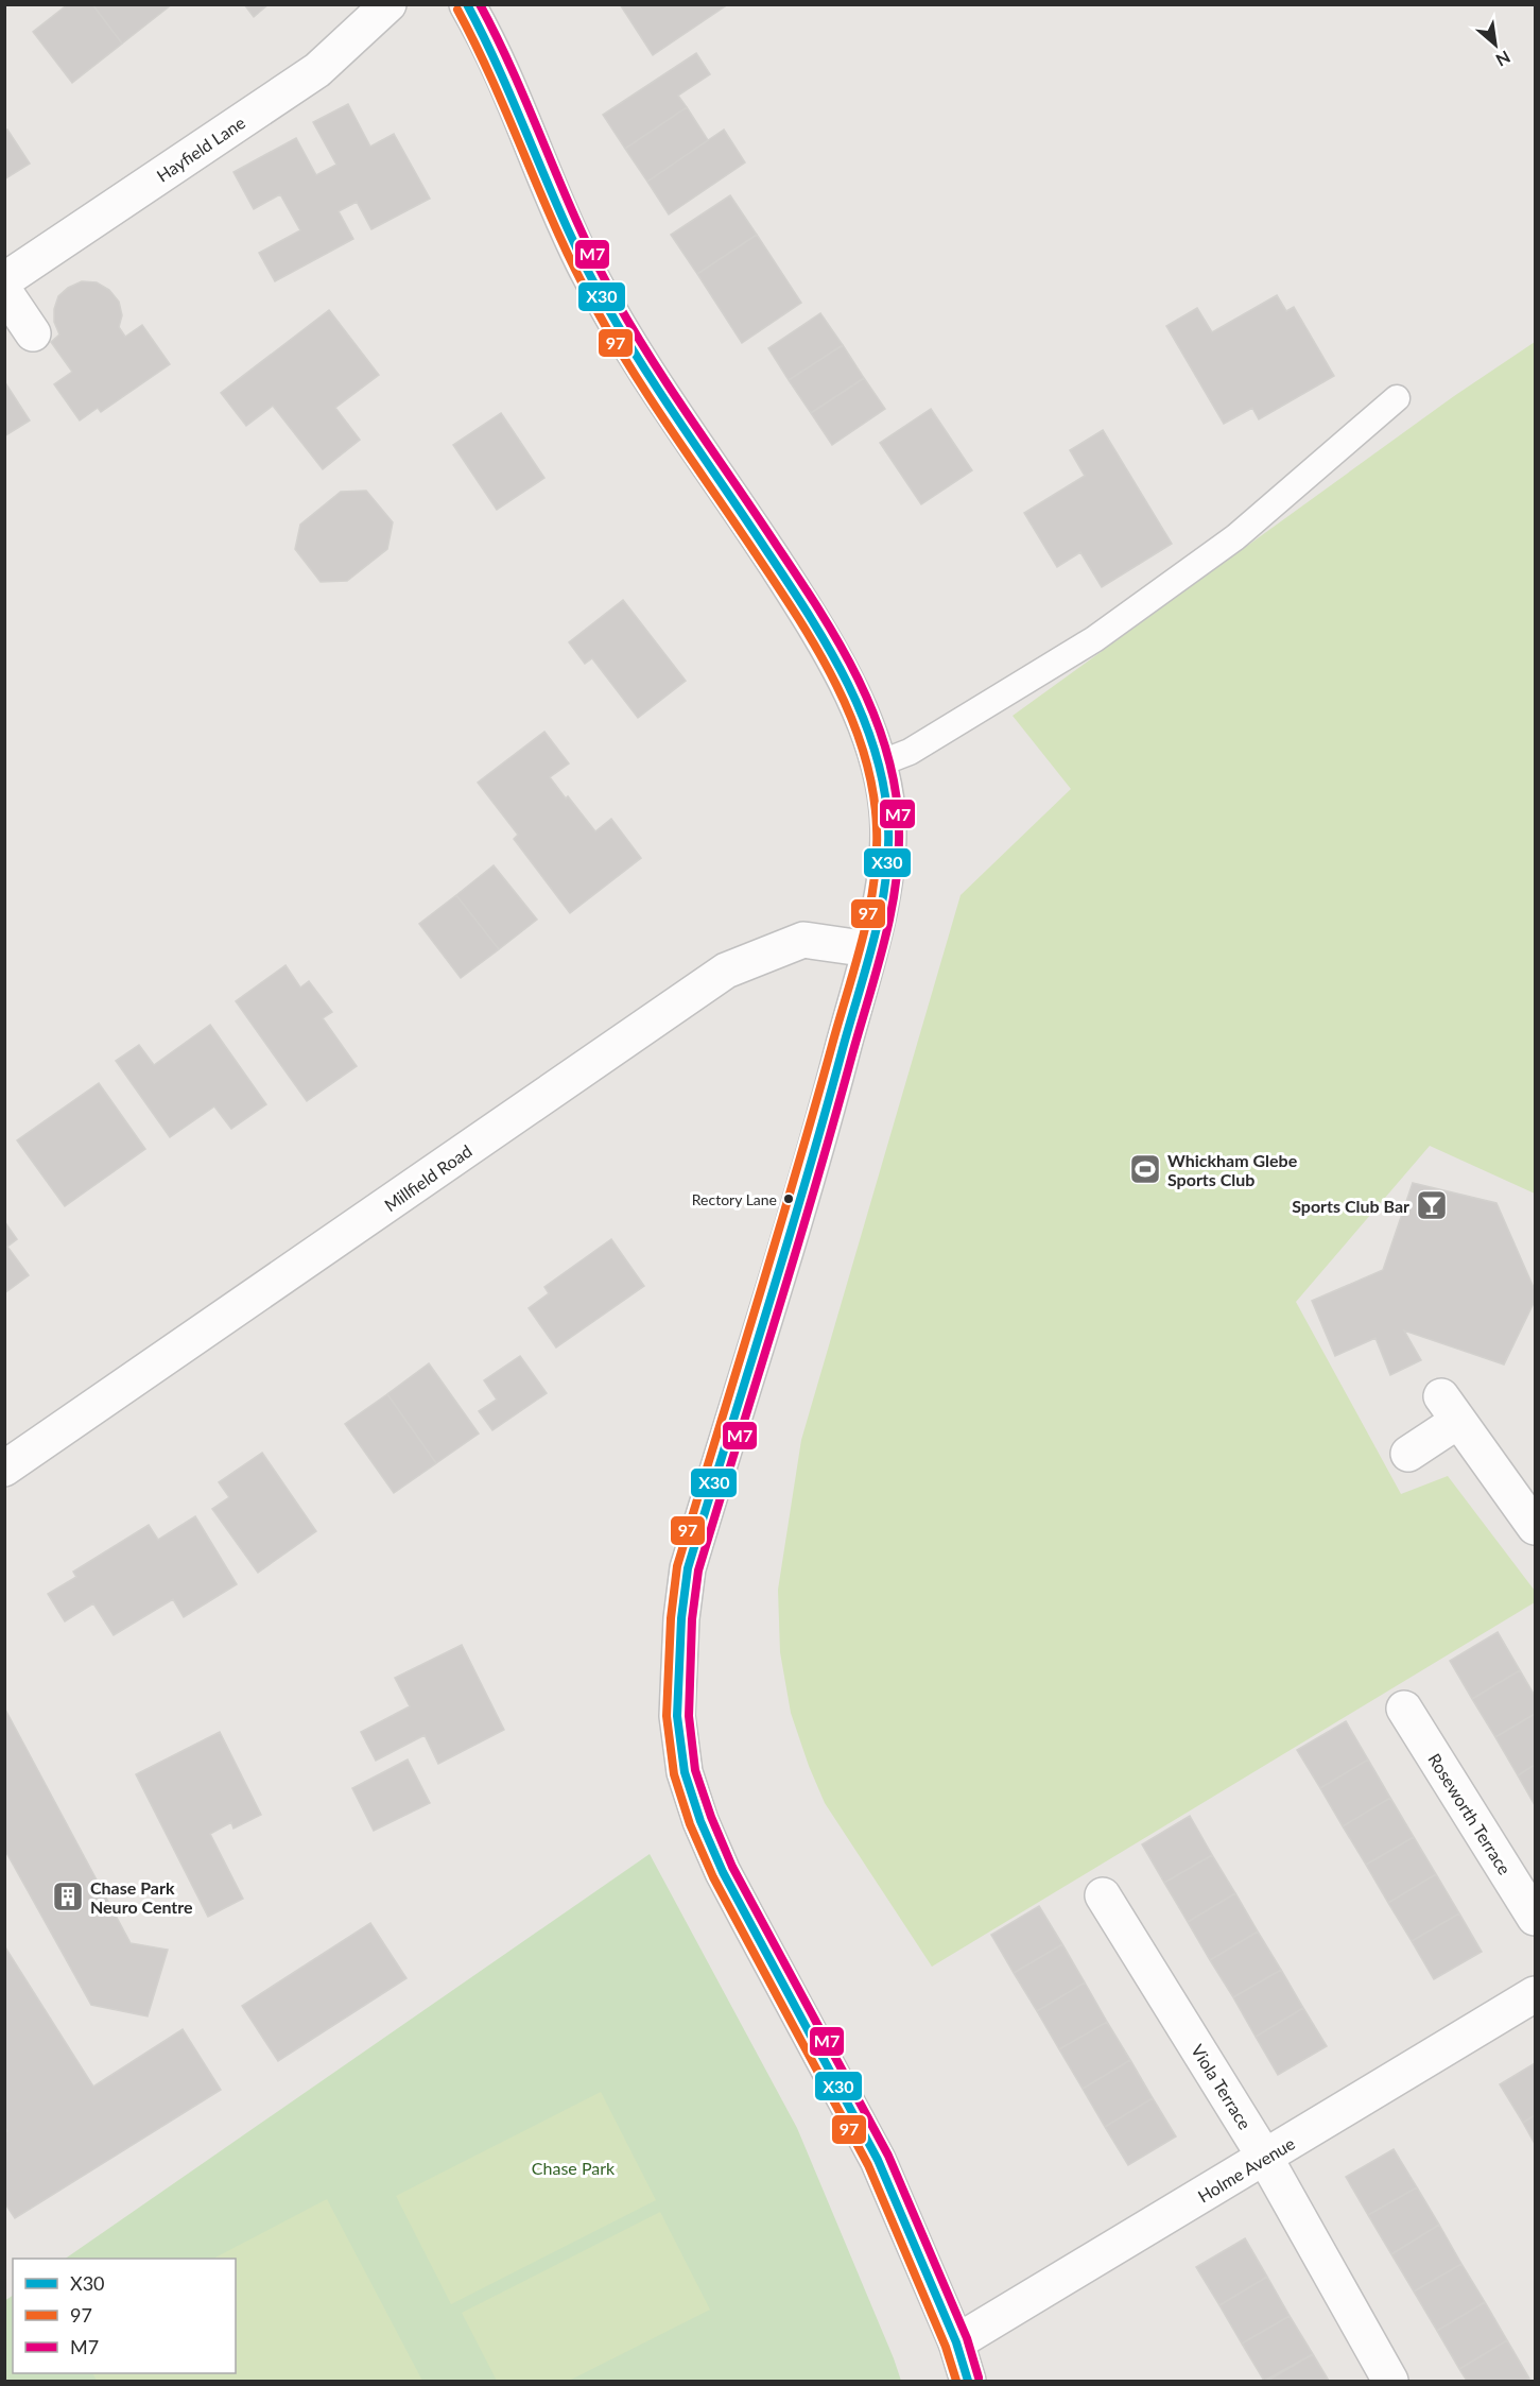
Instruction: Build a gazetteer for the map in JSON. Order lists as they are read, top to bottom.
{
  "streets": {
    "street": [
      "Hayfield Lane",
      "Millfield Road",
      "Roseworth Terrace",
      "Viola Terrace",
      "Holme Avenue"
    ]
  },
  "crossings": [
    ["Viola Terrace", "Holme Avenue"]
  ],
  "parks": ["Chase Park"],
  "places": {
    "sports": ["Whickham Glebe Sports Club"],
    "other": ["Rectory Lane"],
    "bar": ["Sports Club Bar"],
    "building": ["Chase Park Neuro Centre"]
  },
  "lines": ["transit line X30", "transit line M7", "transit line 97"],
  "legend": ["X30", "97", "M7"],
  "north": "bottom right"
}
